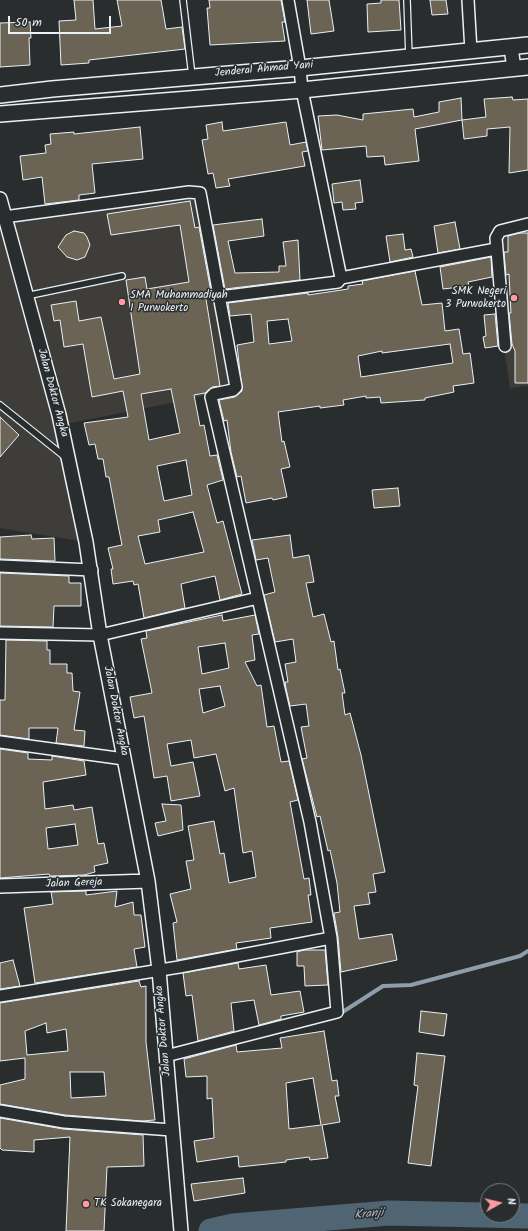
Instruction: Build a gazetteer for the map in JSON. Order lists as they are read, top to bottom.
{
  "streets": {
    "main road": ["Jenderal Ahmad Yani"],
    "street": ["Jalan Doktor Angka", "Jalan Gereja"]
  },
  "crossings": [
    ["Jalan Doktor Angka", "Jalan Gereja"]
  ],
  "water": ["Kranji"],
  "places": ["SMK Negeri 3 Purwokerto", "SMA Muhammadiyah 1 Purwokerto", "TK Sokanegara"],
  "scale_bar": "50 m",
  "north": "right"
}
